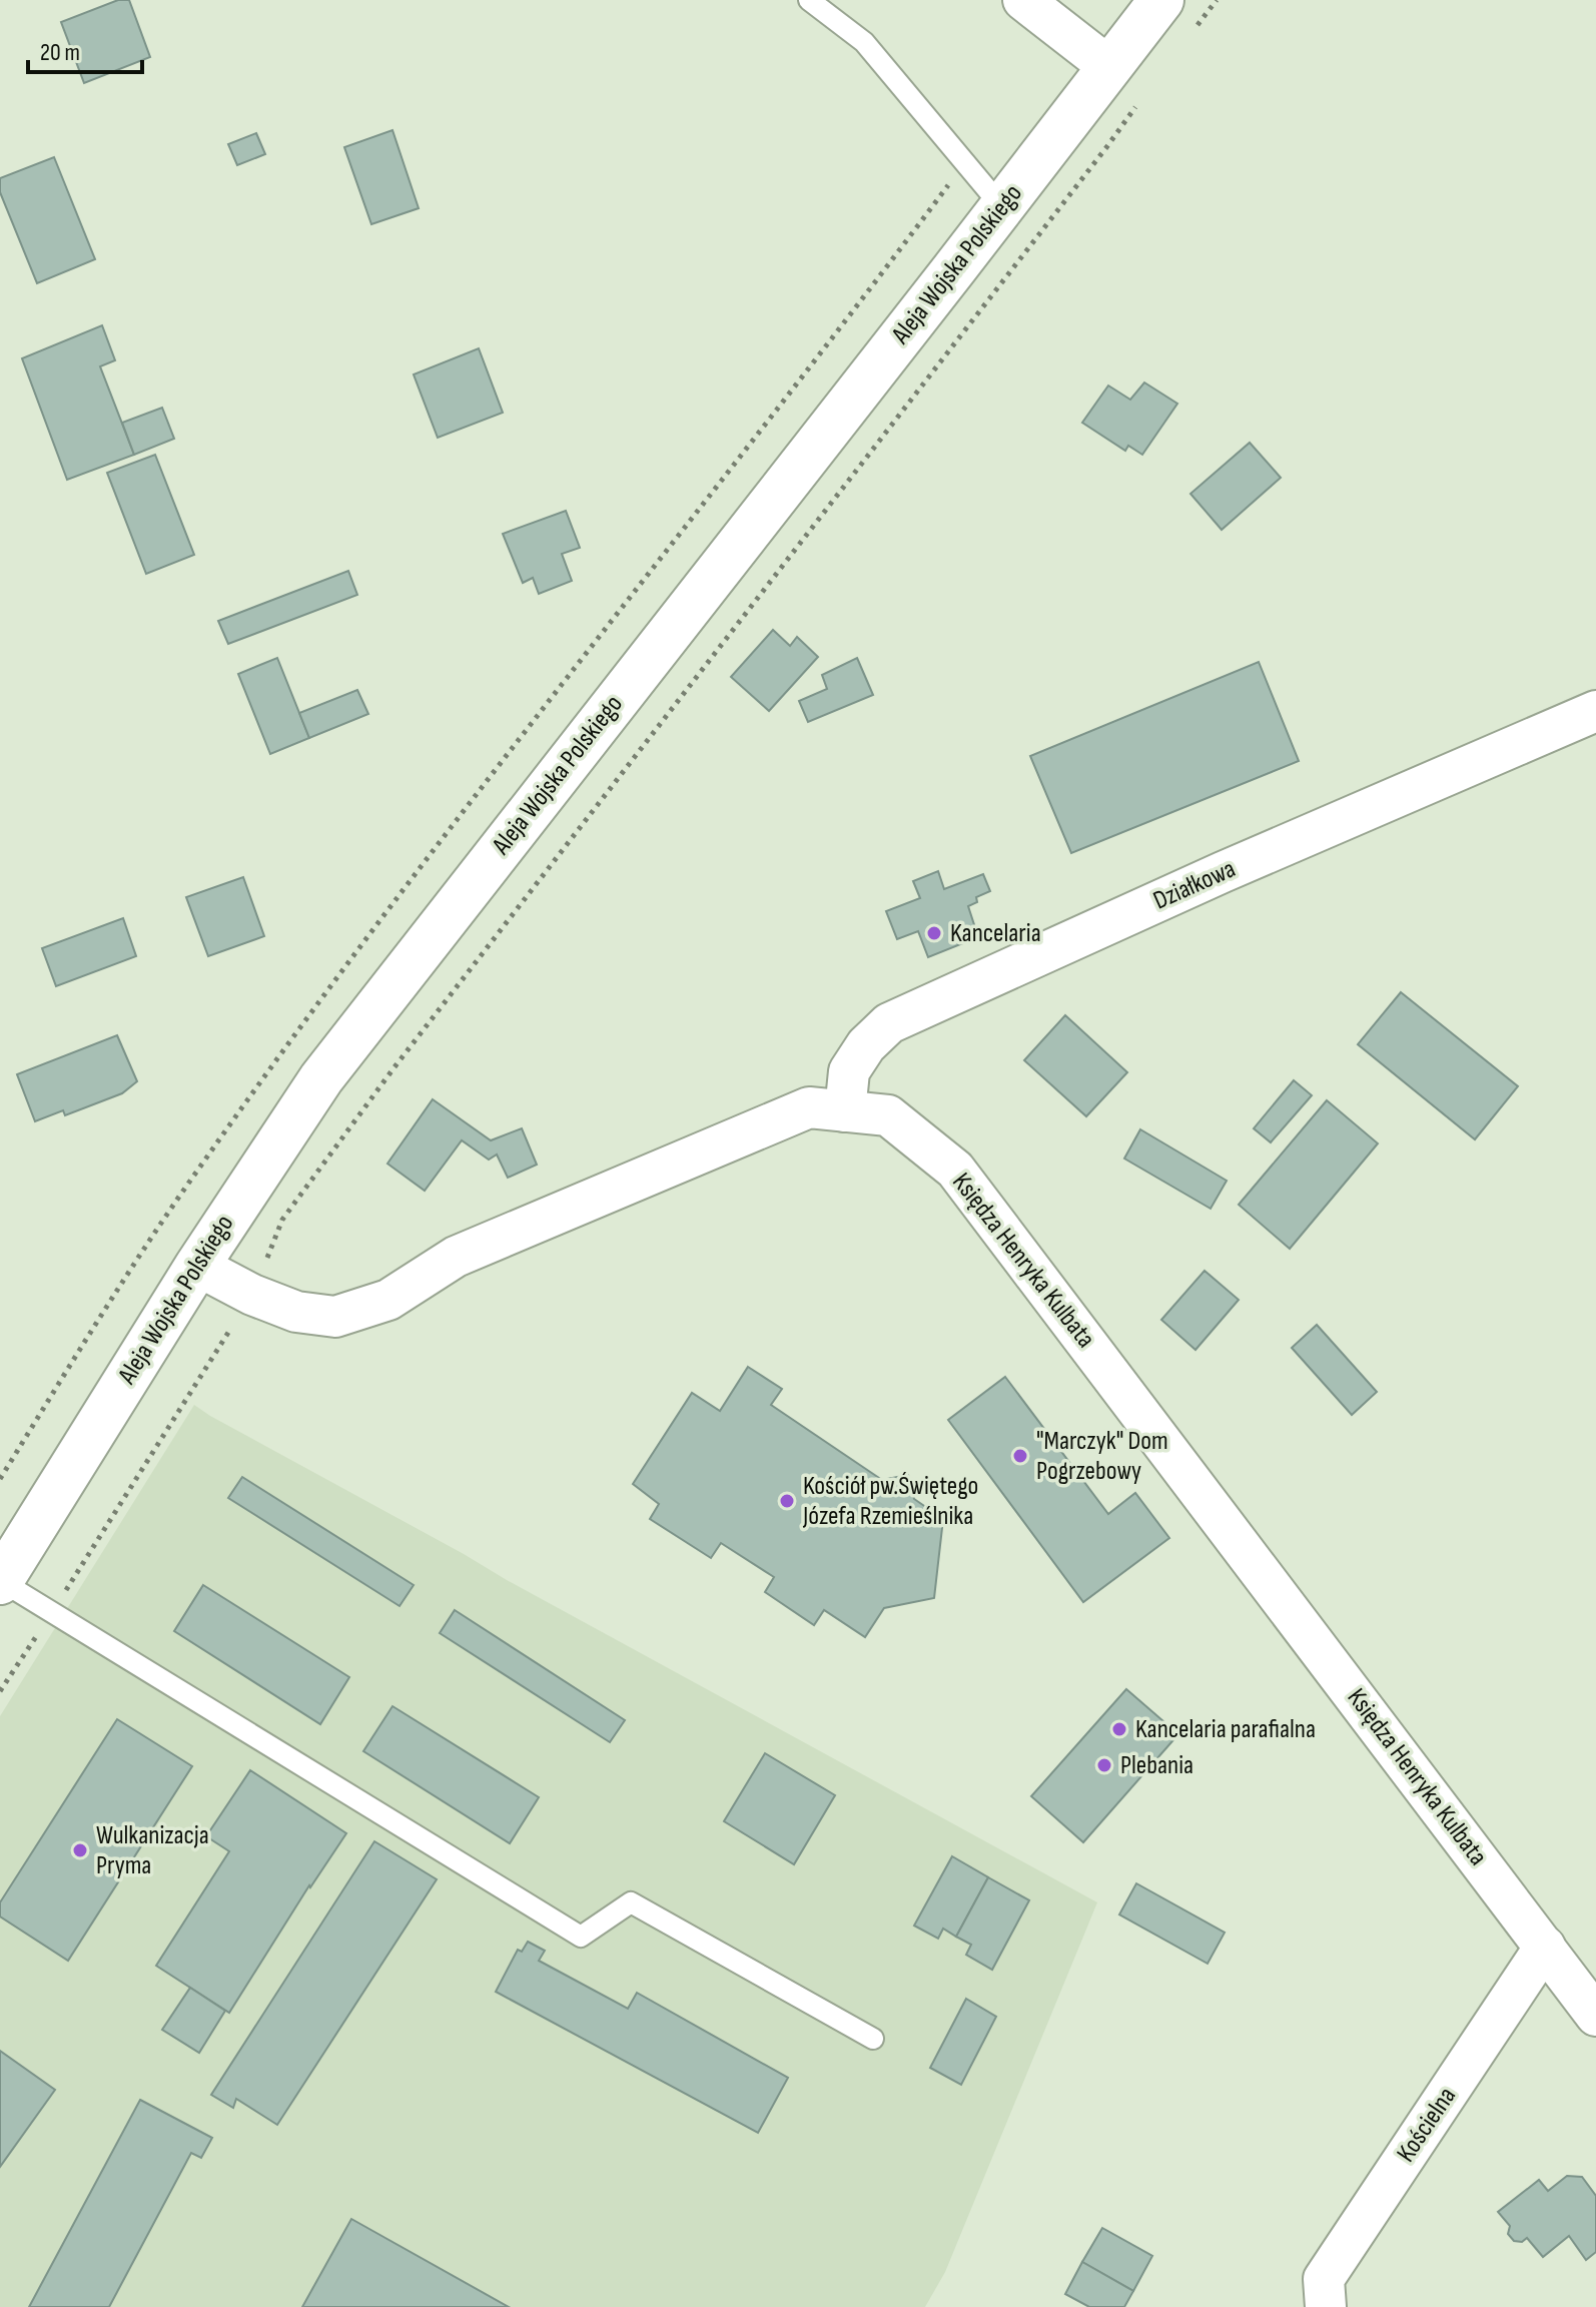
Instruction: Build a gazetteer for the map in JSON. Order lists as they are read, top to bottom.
{
  "streets": {
    "main road": ["Aleja Wojska Polskiego"],
    "street": ["Działkowa", "Księdza Henryka Kulbata", "Kościelna"]
  },
  "crossings": [
    ["Aleja Wojska Polskiego", "Księdza Henryka Kulbata"],
    ["Działkowa", "Księdza Henryka Kulbata"],
    ["Księdza Henryka Kulbata", "Kościelna"]
  ],
  "places": [
    "Kancelaria",
    "\"Marczyk\" Dom Pogrzebowy",
    "Kościół pw.Świętego Józefa Rzemieślnika",
    "Kancelaria parafialna",
    "Plebania",
    "Wulkanizacja Pryma"
  ],
  "scale_bar": "20 m"
}
